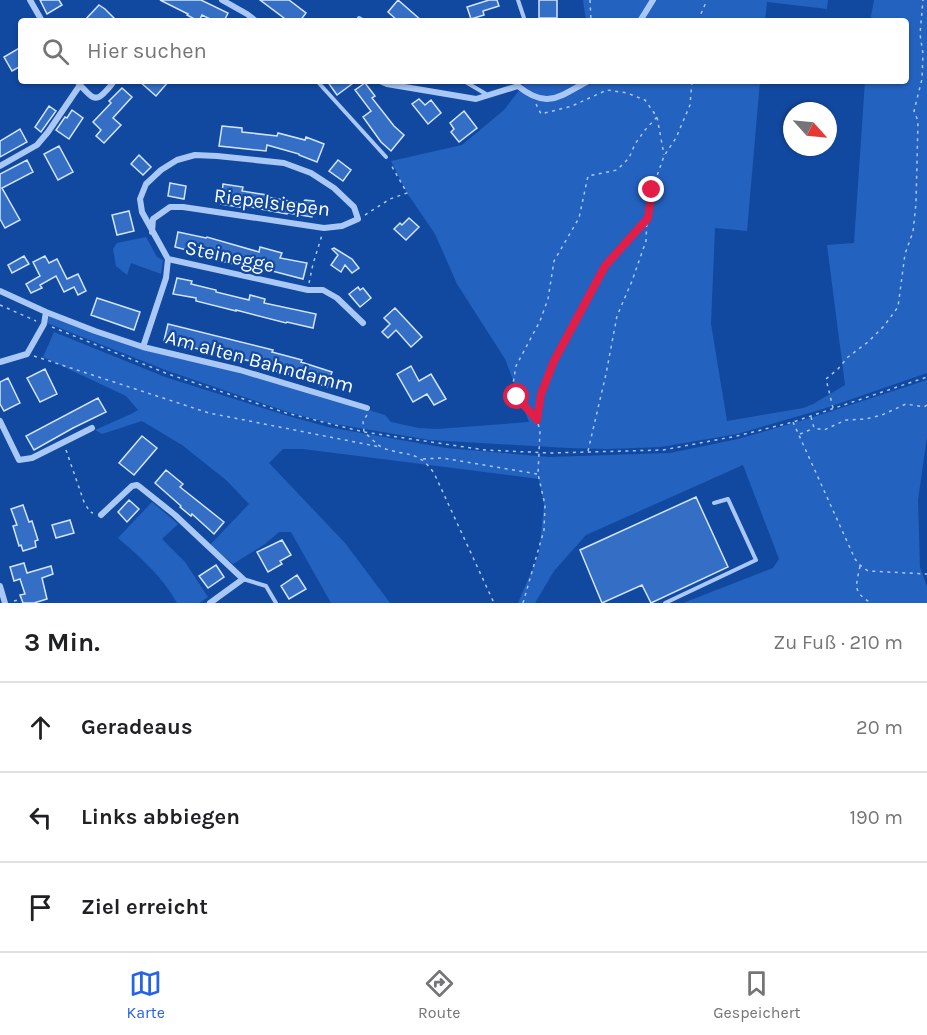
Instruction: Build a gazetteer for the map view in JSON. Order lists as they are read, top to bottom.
{
  "streets": {
    "street": ["Riepelsiepen", "Steinegge", "Am alten Bahndamm"]
  },
  "crossings": [
    ["Riepelsiepen", "Steinegge"],
    ["Steinegge", "Am alten Bahndamm"]
  ],
  "north": "bottom right",
  "page": {
    "search": "Hier suchen",
    "heading": ["3 Min.", "Zu Fuß · 210 m"],
    "list": [
      ["Geradeaus", "20 m"],
      ["Links abbiegen", "190 m"],
      "Ziel erreicht"
    ],
    "nav": ["Karte", "Route", "Gespeichert"]
  }
}
